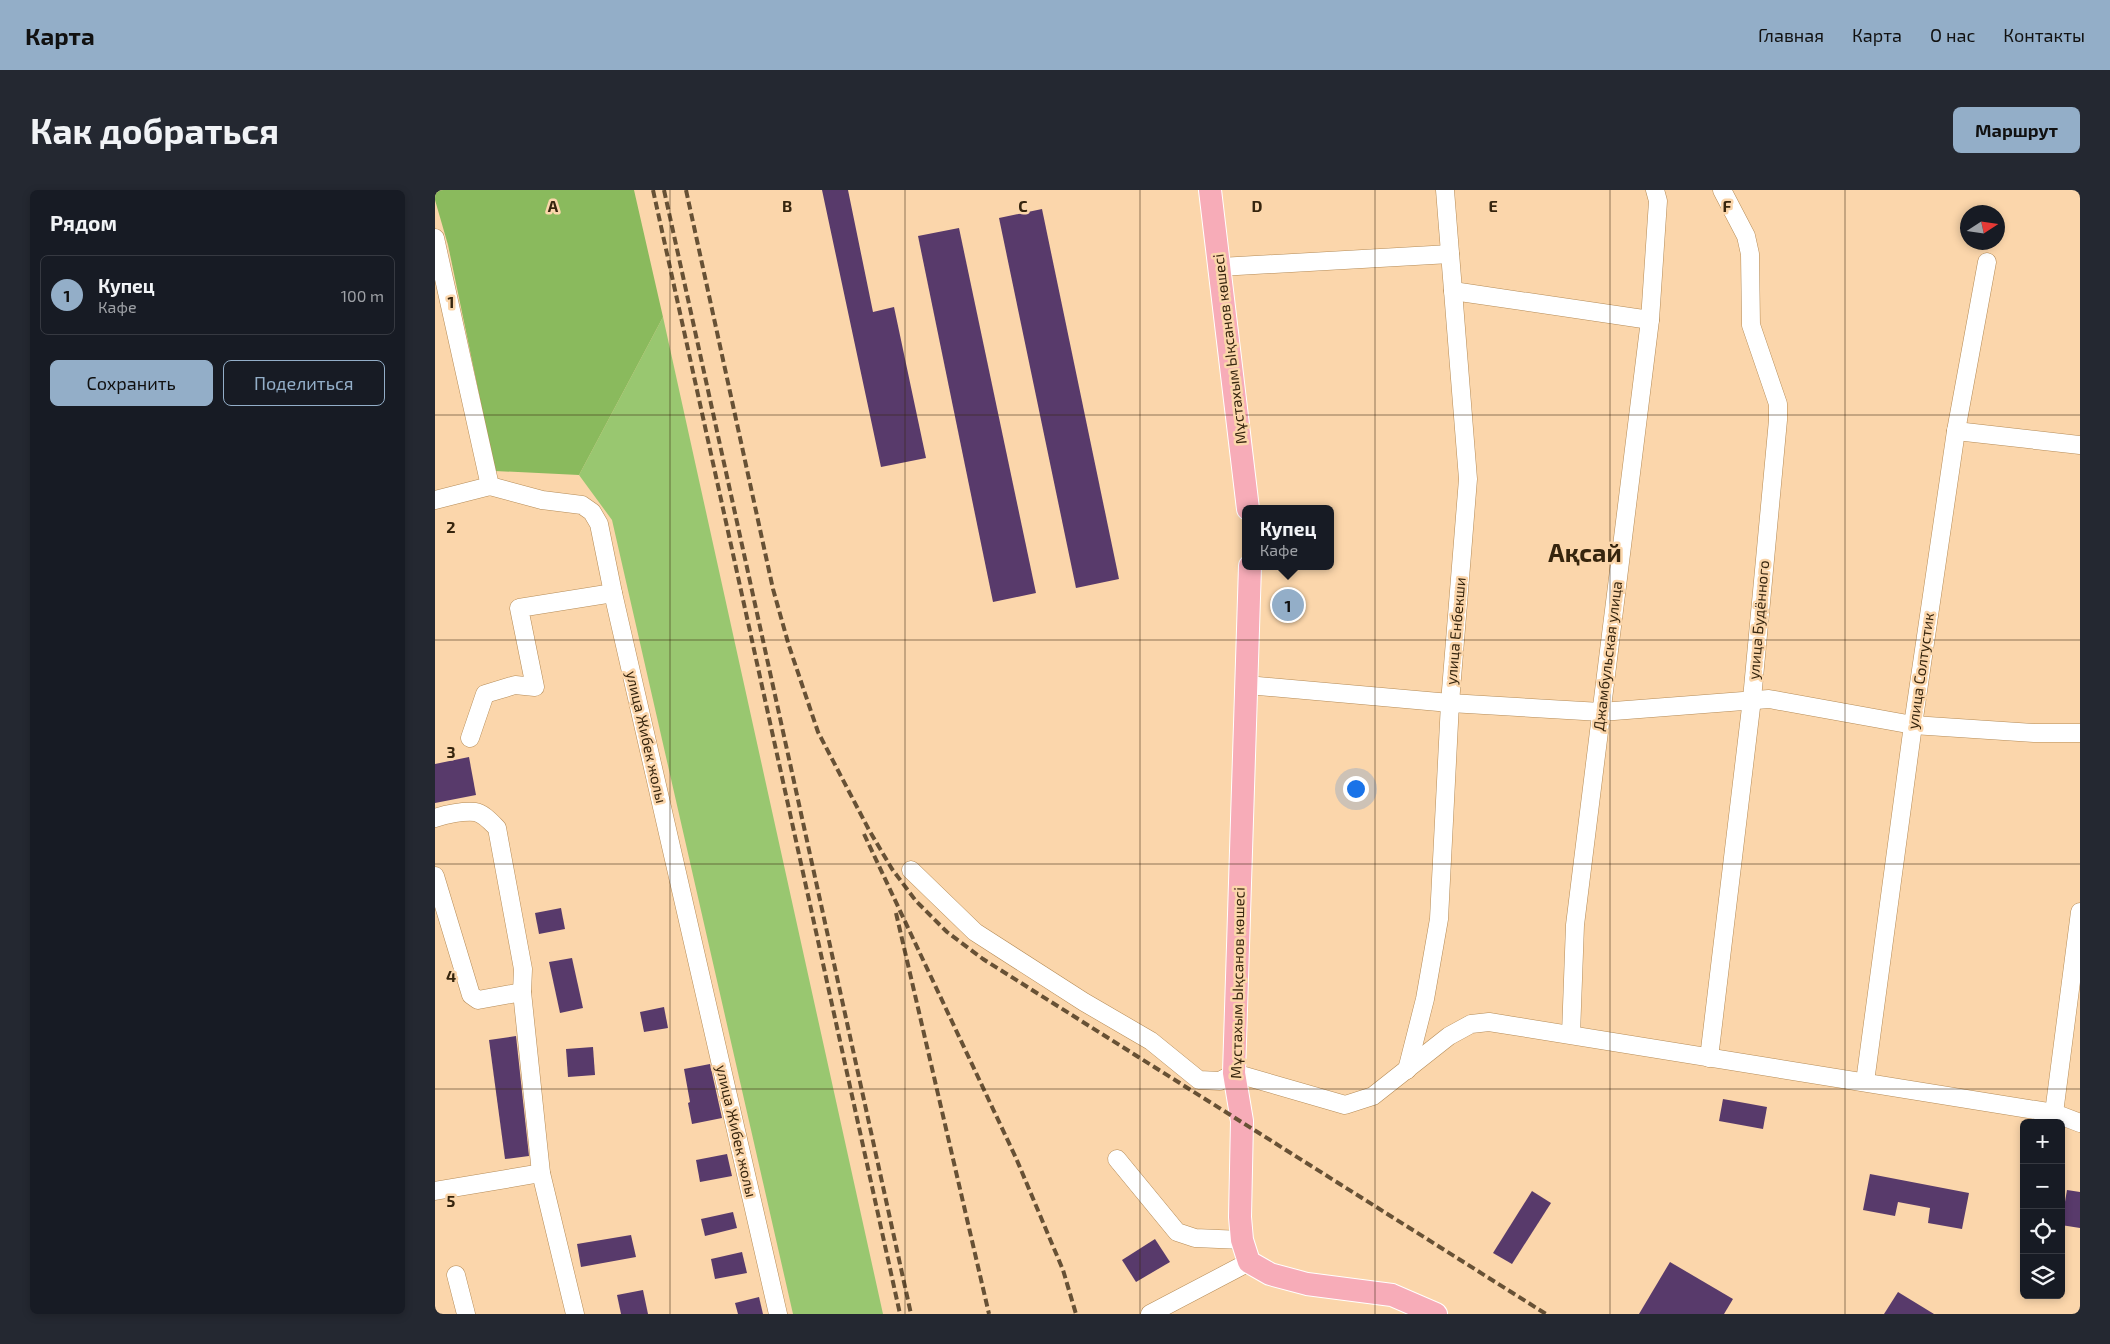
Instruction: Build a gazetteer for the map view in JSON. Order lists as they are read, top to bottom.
{
  "streets": {
    "main road": ["Мұстахым Ықсанов көшесі"],
    "street": [
      "улица Будённого",
      "улица Енбекши",
      "Джамбульская улица",
      "улица Солтустик",
      "улица Жибек жолы"
    ]
  },
  "districts": ["Ақсай"],
  "north": "right",
  "page": {
    "header": "Карта",
    "nav": [
      "Главная",
      "Карта",
      "О нас",
      "Контакты"
    ],
    "buttons": [
      "Маршрут",
      ["Сохранить", "Поделиться"]
    ],
    "title": "Как добраться",
    "heading": "Рядом",
    "list": [
      {
        "mark": "1",
        "name": "Купец",
        "note": "Кафе",
        "value": "100 m"
      }
    ],
    "popup": ["Купец", "Кафе"],
    "pins": "1",
    "map_buttons": ["+", "−"]
  },
  "grid": {
    "columns": [
      "A",
      "B",
      "C",
      "D",
      "E",
      "F"
    ],
    "rows": [
      "1",
      "2",
      "3",
      "4",
      "5"
    ]
  }
}
